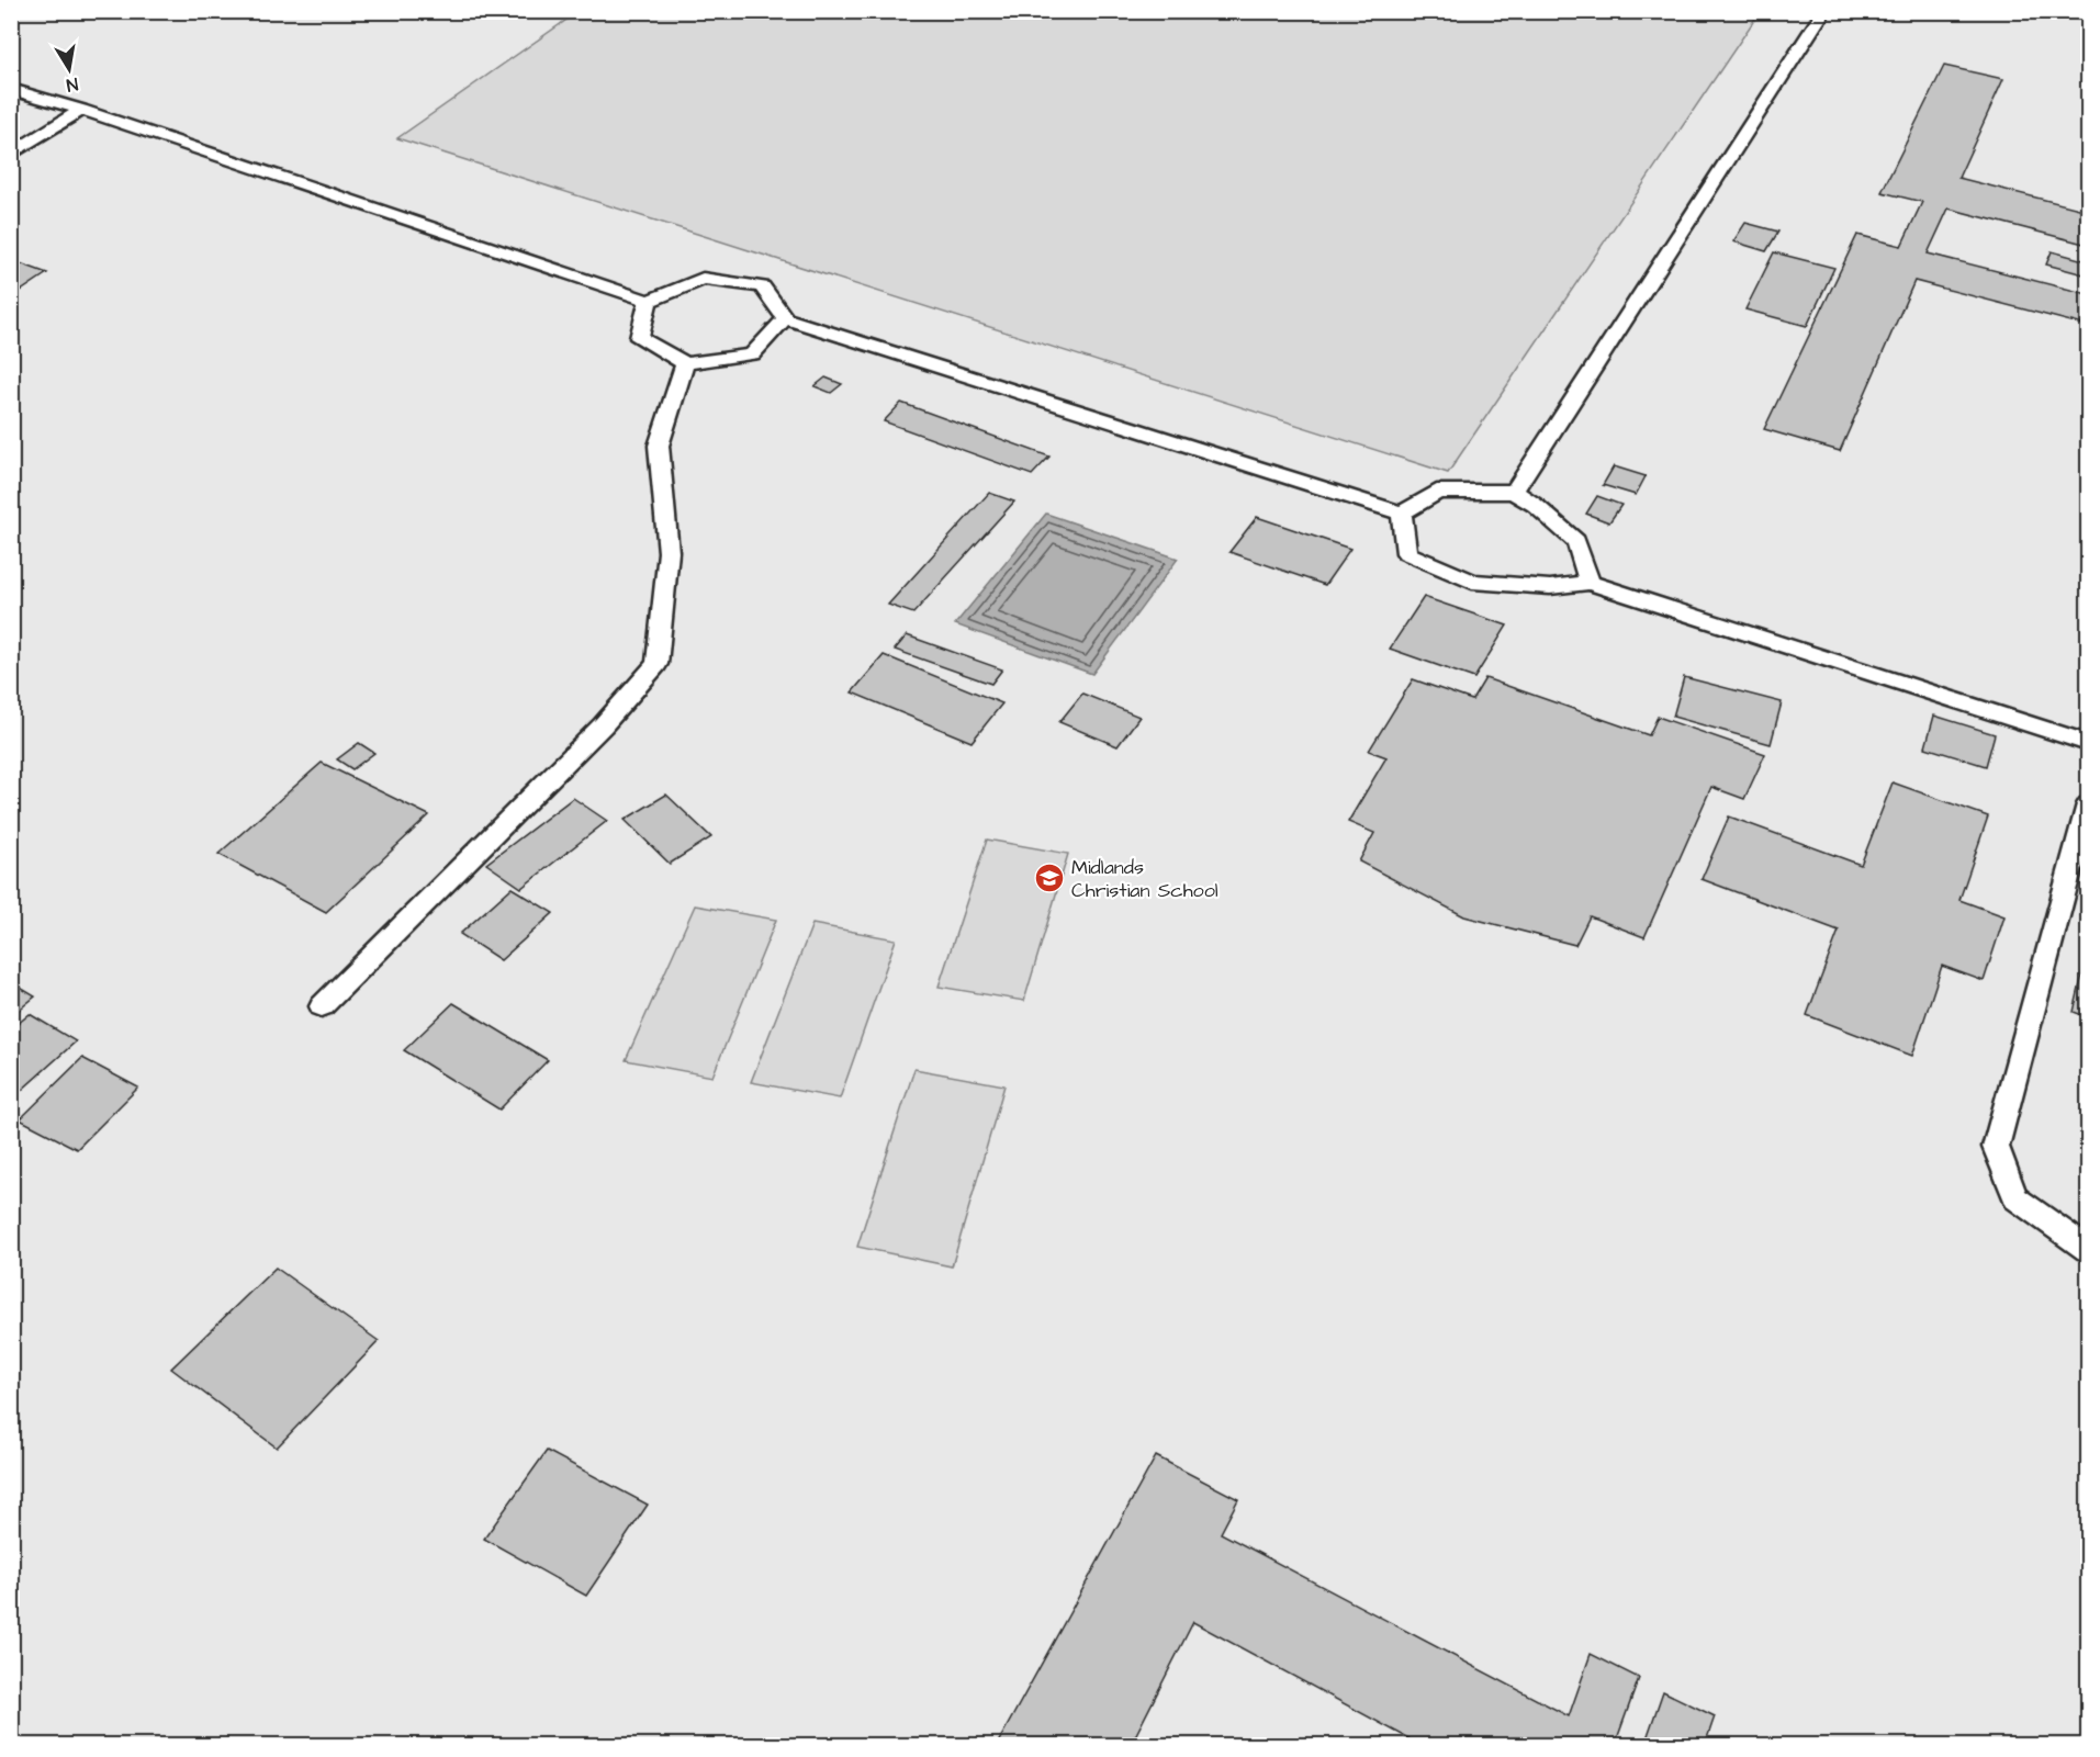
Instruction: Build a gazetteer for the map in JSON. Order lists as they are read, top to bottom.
{
  "places": {
    "school or university": ["Midlands Christian School"]
  },
  "north": "bottom"
}
